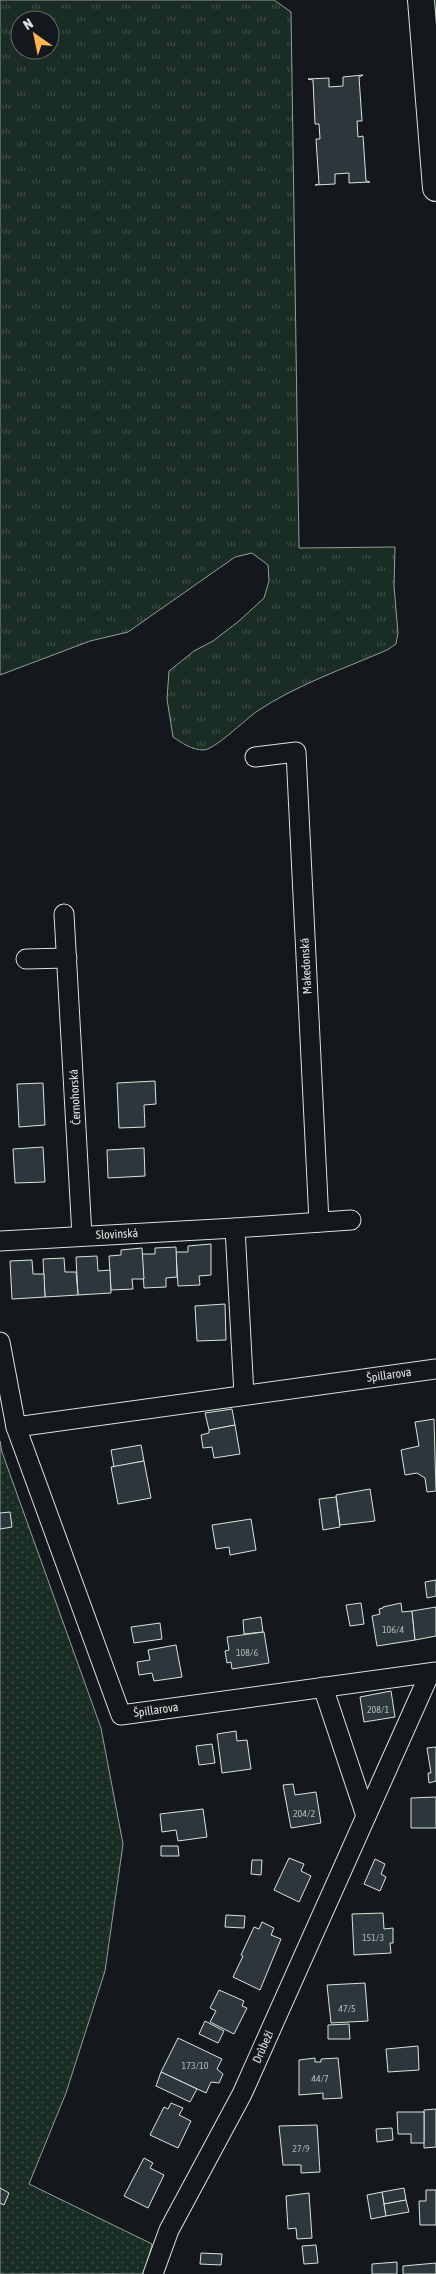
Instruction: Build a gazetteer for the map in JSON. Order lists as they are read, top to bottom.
{
  "streets": {
    "street": [
      "Makedonská",
      "Černohorská",
      "Slovinská",
      "Špillarova",
      "Drůbeží"
    ]
  },
  "crossings": [
    ["Makedonská", "Slovinská"],
    ["Černohorská", "Slovinská"],
    ["Špillarova", "Drůbeží"]
  ],
  "house_numbers": [
    "106/4",
    "108/6",
    "208/1",
    "204/2",
    "151/3",
    "47/5",
    "173/10",
    "44/7",
    "27/9"
  ],
  "north": "top left"
}
